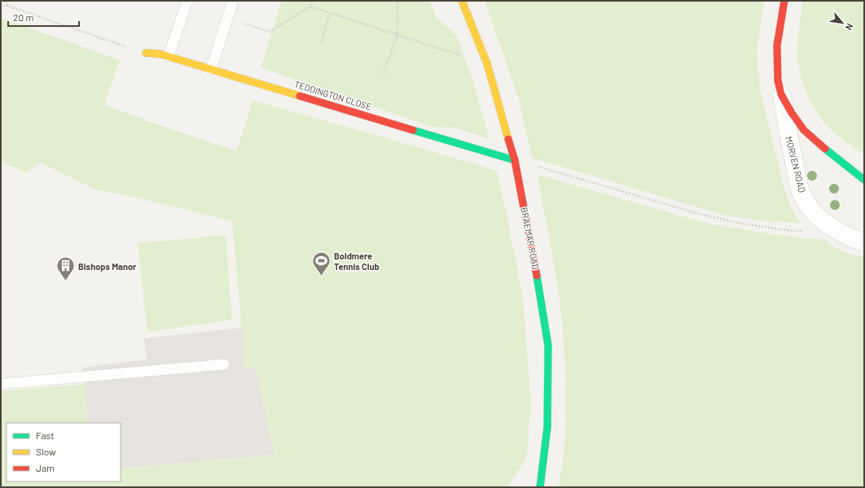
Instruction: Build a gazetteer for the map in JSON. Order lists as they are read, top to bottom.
{
  "streets": {
    "street": ["TEDDINGTON CLOSE", "MORVEN ROAD", "BRAEMAR ROAD"]
  },
  "crossings": [
    ["TEDDINGTON CLOSE", "BRAEMAR ROAD"]
  ],
  "places": {
    "sports": ["Boldmere Tennis Club"],
    "building": ["Bishops Manor"]
  },
  "legend": ["Fast", "Slow", "Jam"],
  "scale_bar": "20 m",
  "north": "bottom right"
}
